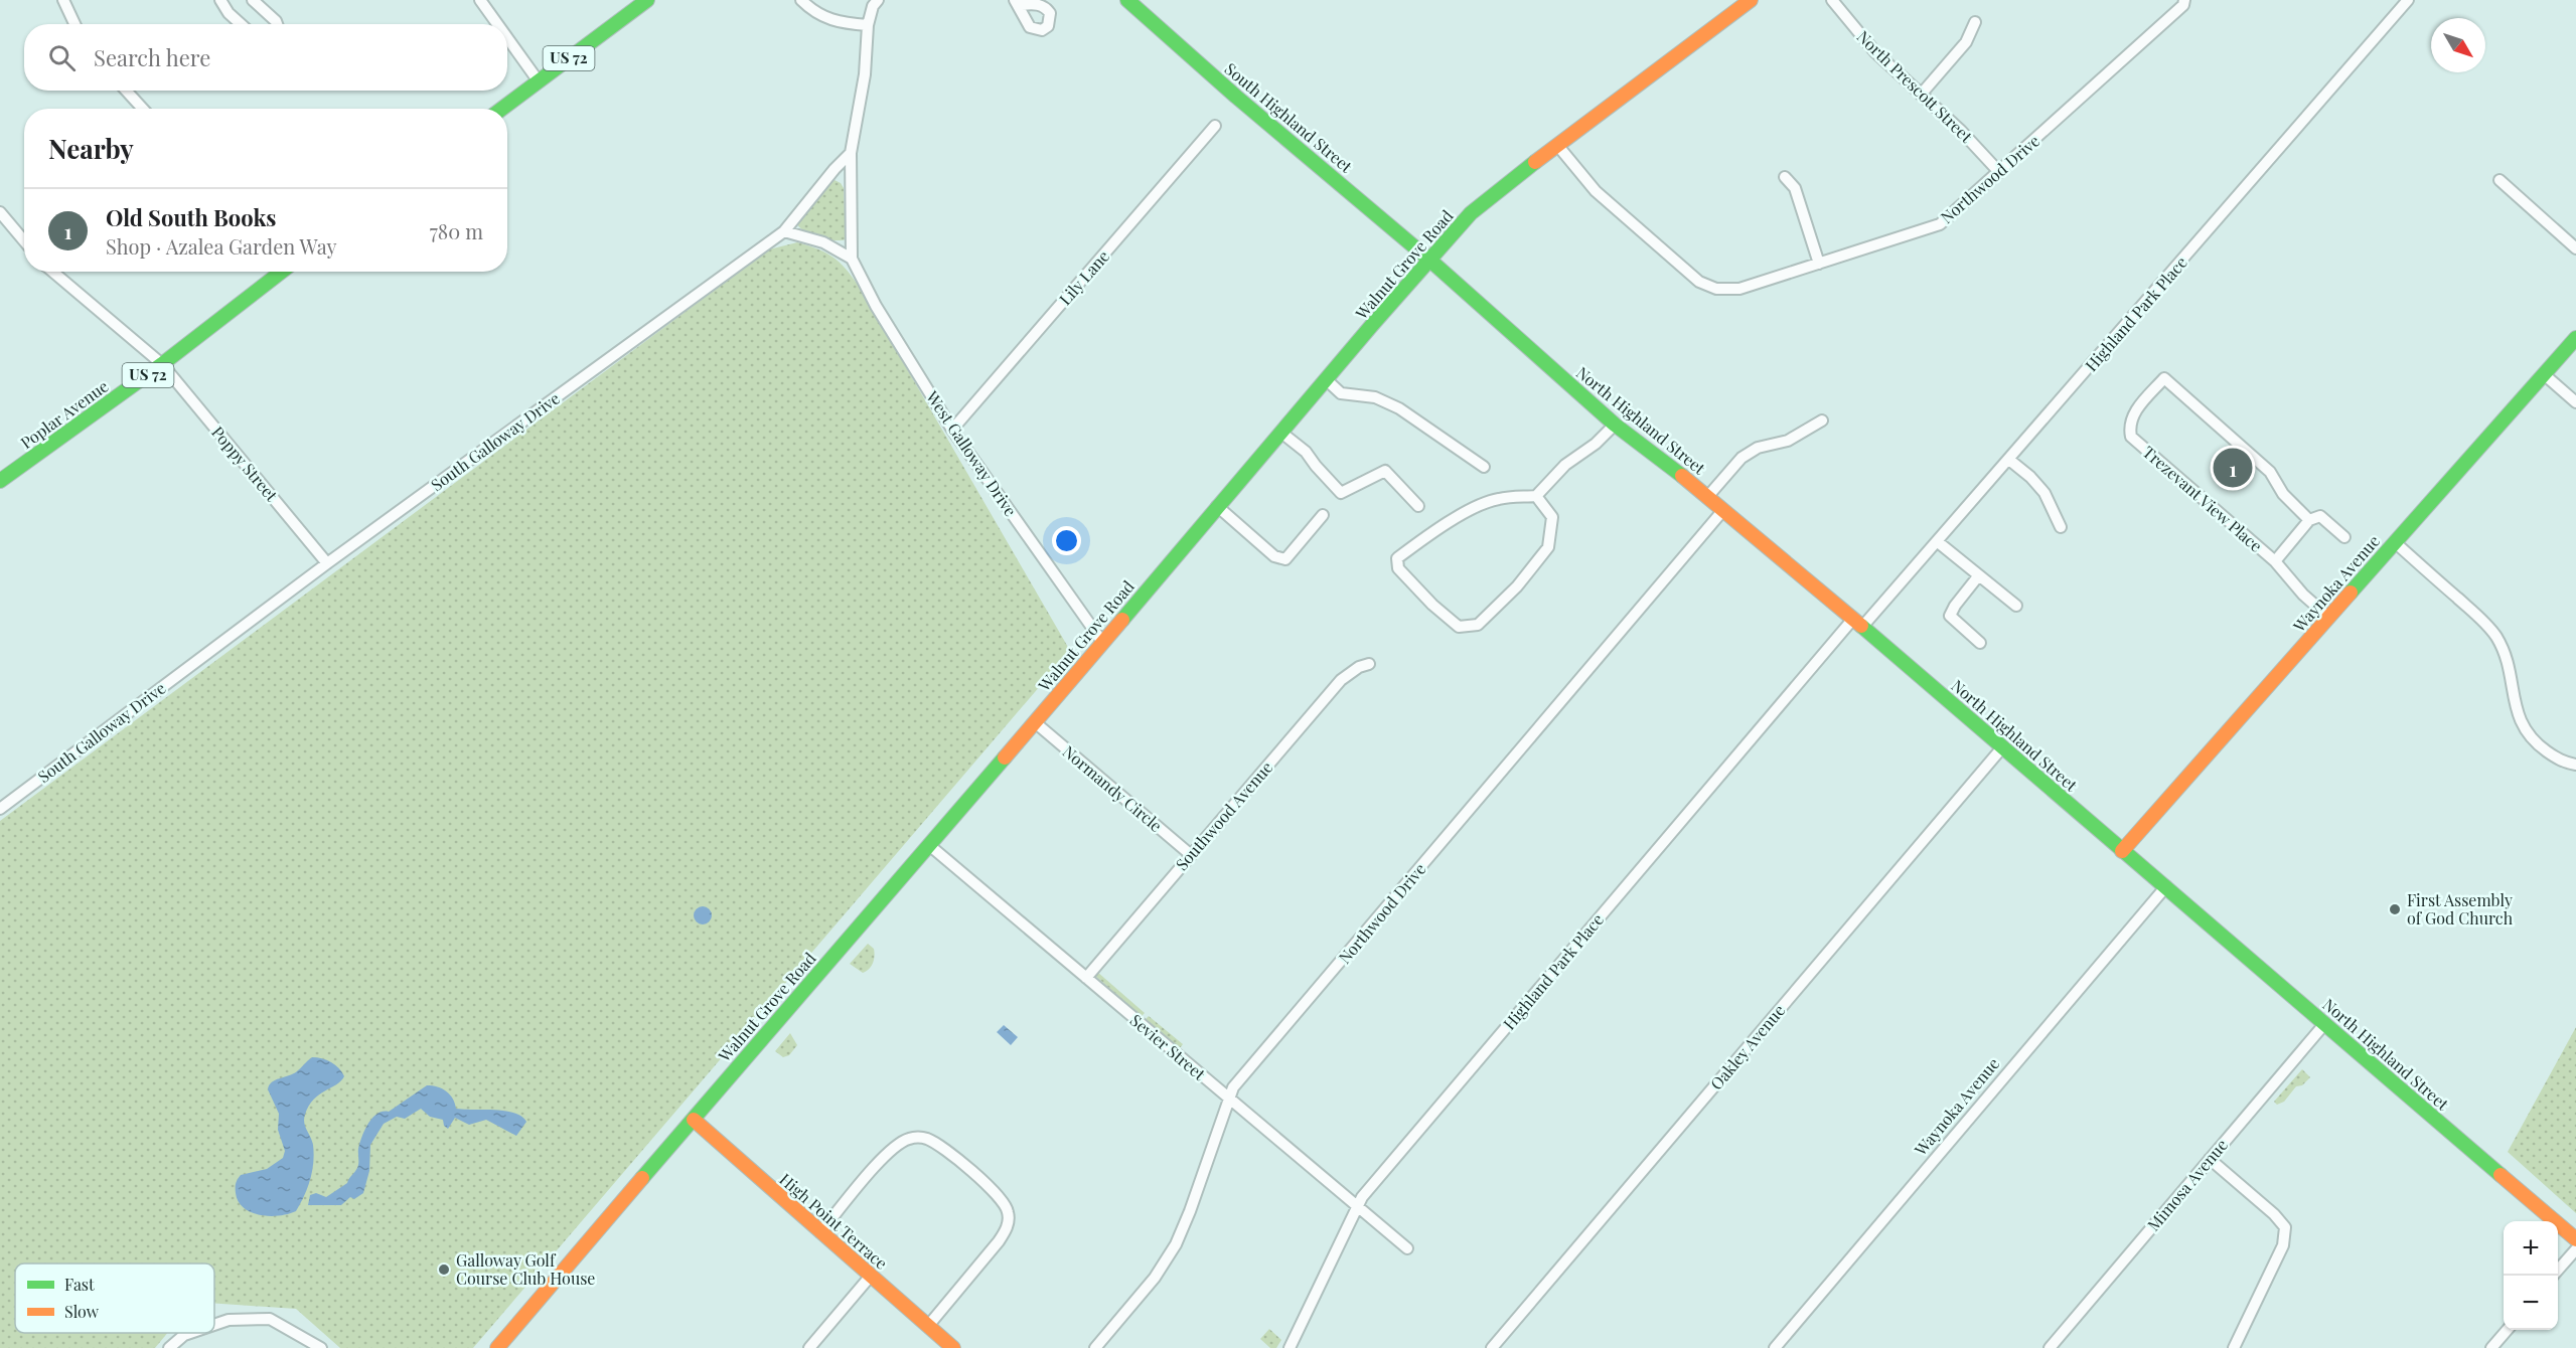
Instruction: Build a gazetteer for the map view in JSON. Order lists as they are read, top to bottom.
{
  "streets": {
    "main road": [
      "US 72",
      "South Highland Street",
      "Walnut Grove Road",
      "Poplar Avenue",
      "North Highland Street",
      "Waynoka Avenue",
      "High Point Terrace"
    ],
    "street": [
      "North Prescott Street",
      "Northwood Drive",
      "Lily Lane",
      "Highland Park Place",
      "South Galloway Drive",
      "West Galloway Drive",
      "Poppy Street",
      "Trezevant View Place",
      "Normandy Circle",
      "Southwood Avenue",
      "Sevier Street",
      "Oakley Avenue",
      "Mimosa Avenue"
    ]
  },
  "crossings": [
    ["North Prescott Street", "Northwood Drive"],
    ["South Highland Street", "Walnut Grove Road"],
    ["South Highland Street", "North Highland Street"],
    ["Northwood Drive", "Walnut Grove Road"],
    ["Northwood Drive", "North Highland Street"],
    ["Northwood Drive", "Sevier Street"],
    ["Walnut Grove Road", "North Highland Street"],
    ["Walnut Grove Road", "West Galloway Drive"],
    ["Walnut Grove Road", "Normandy Circle"],
    ["Walnut Grove Road", "Sevier Street"],
    ["Walnut Grove Road", "High Point Terrace"],
    ["Lily Lane", "West Galloway Drive"],
    ["Highland Park Place", "North Highland Street"],
    ["Highland Park Place", "Sevier Street"],
    ["Poplar Avenue", "Poppy Street"],
    ["North Highland Street", "Waynoka Avenue"],
    ["North Highland Street", "Oakley Avenue"],
    ["North Highland Street", "Mimosa Avenue"],
    ["South Galloway Drive", "West Galloway Drive"],
    ["South Galloway Drive", "Poppy Street"],
    ["Trezevant View Place", "Waynoka Avenue"],
    ["Normandy Circle", "Southwood Avenue"],
    ["Southwood Avenue", "Sevier Street"]
  ],
  "places": ["First Assembly of God Church", "Galloway Golf Course Club House"],
  "legend": ["Fast", "Slow"],
  "north": "bottom right",
  "page": {
    "search": "Search here",
    "heading": "Nearby",
    "list": [
      {
        "mark": "1",
        "name": "Old South Books",
        "note": "Shop · Azalea Garden Way",
        "value": "780 m"
      }
    ],
    "pins": "1",
    "map_buttons": ["+", "−"]
  }
}
